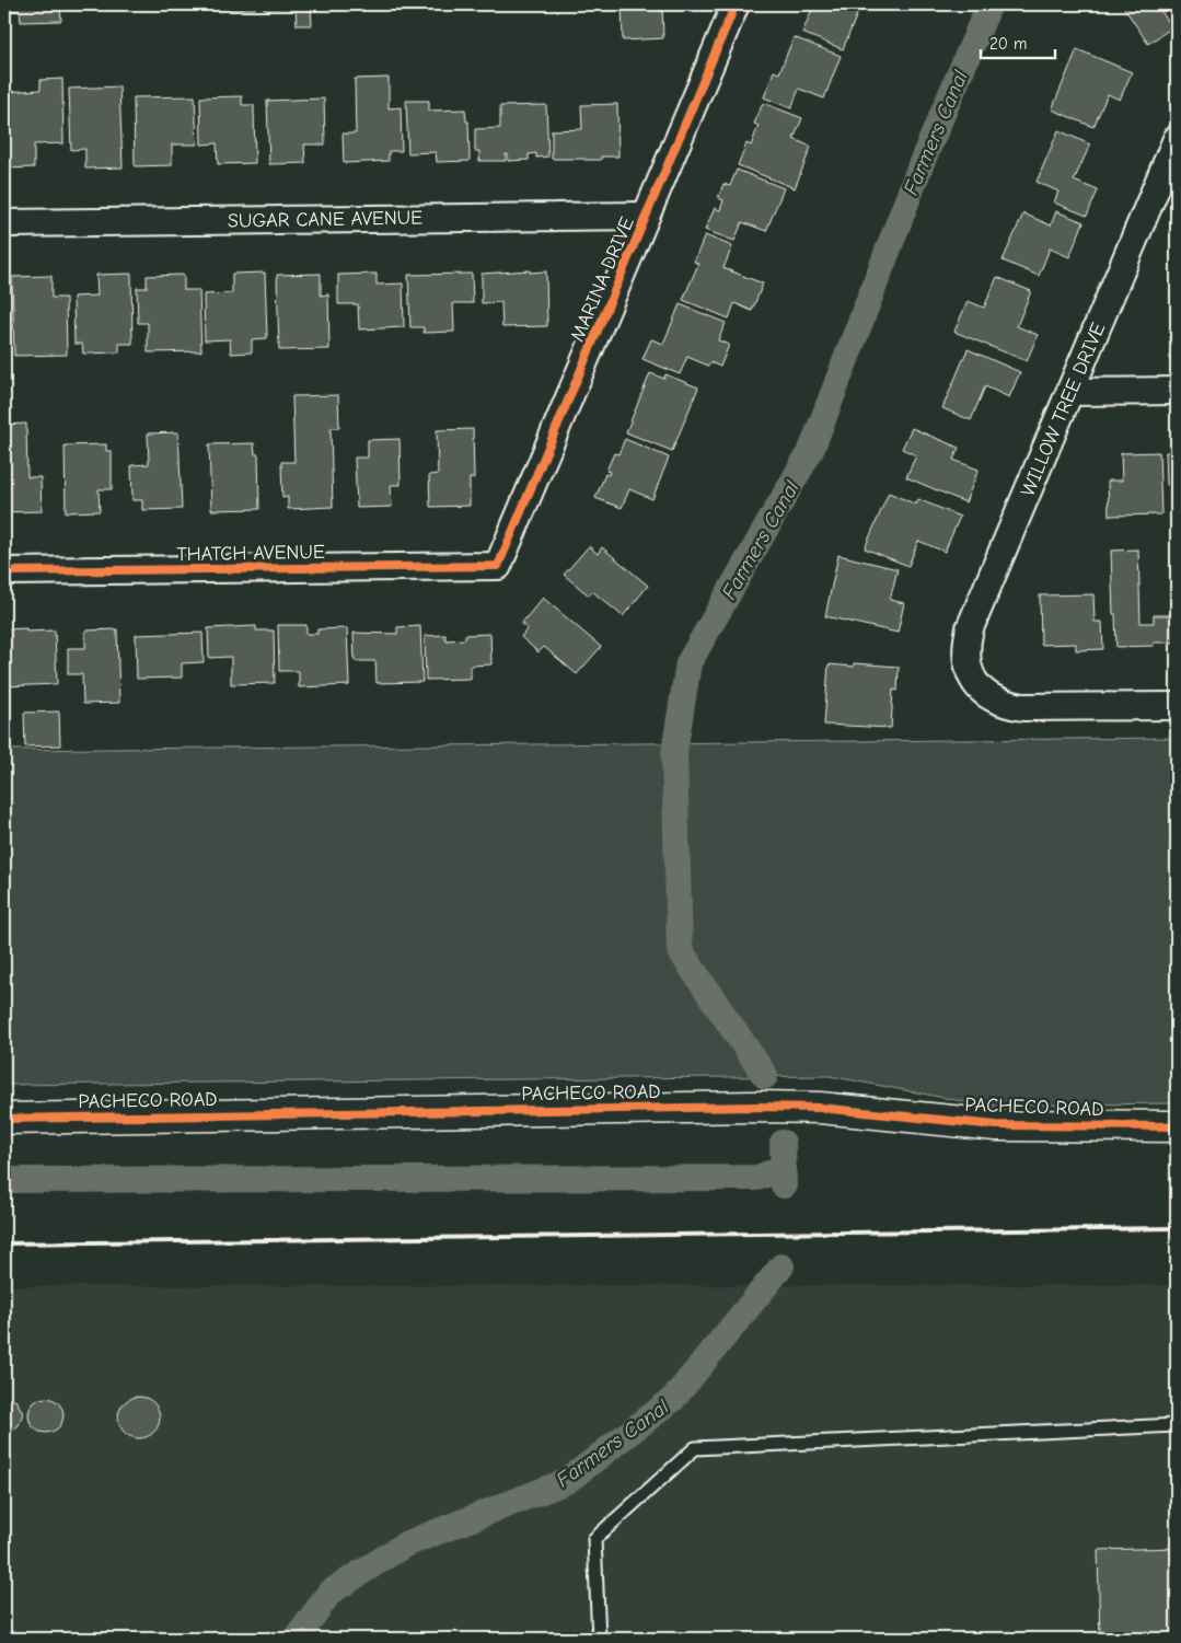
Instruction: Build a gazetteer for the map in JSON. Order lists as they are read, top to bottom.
{
  "streets": {
    "street": [
      "SUGAR CANE AVENUE",
      "MARINA DRIVE",
      "WILLOW TREE DRIVE",
      "THATCH AVENUE",
      "PACHECO ROAD"
    ]
  },
  "crossings": [
    ["SUGAR CANE AVENUE", "MARINA DRIVE"],
    ["MARINA DRIVE", "THATCH AVENUE"]
  ],
  "water": ["Farmers Canal"],
  "scale_bar": "20 m"
}
